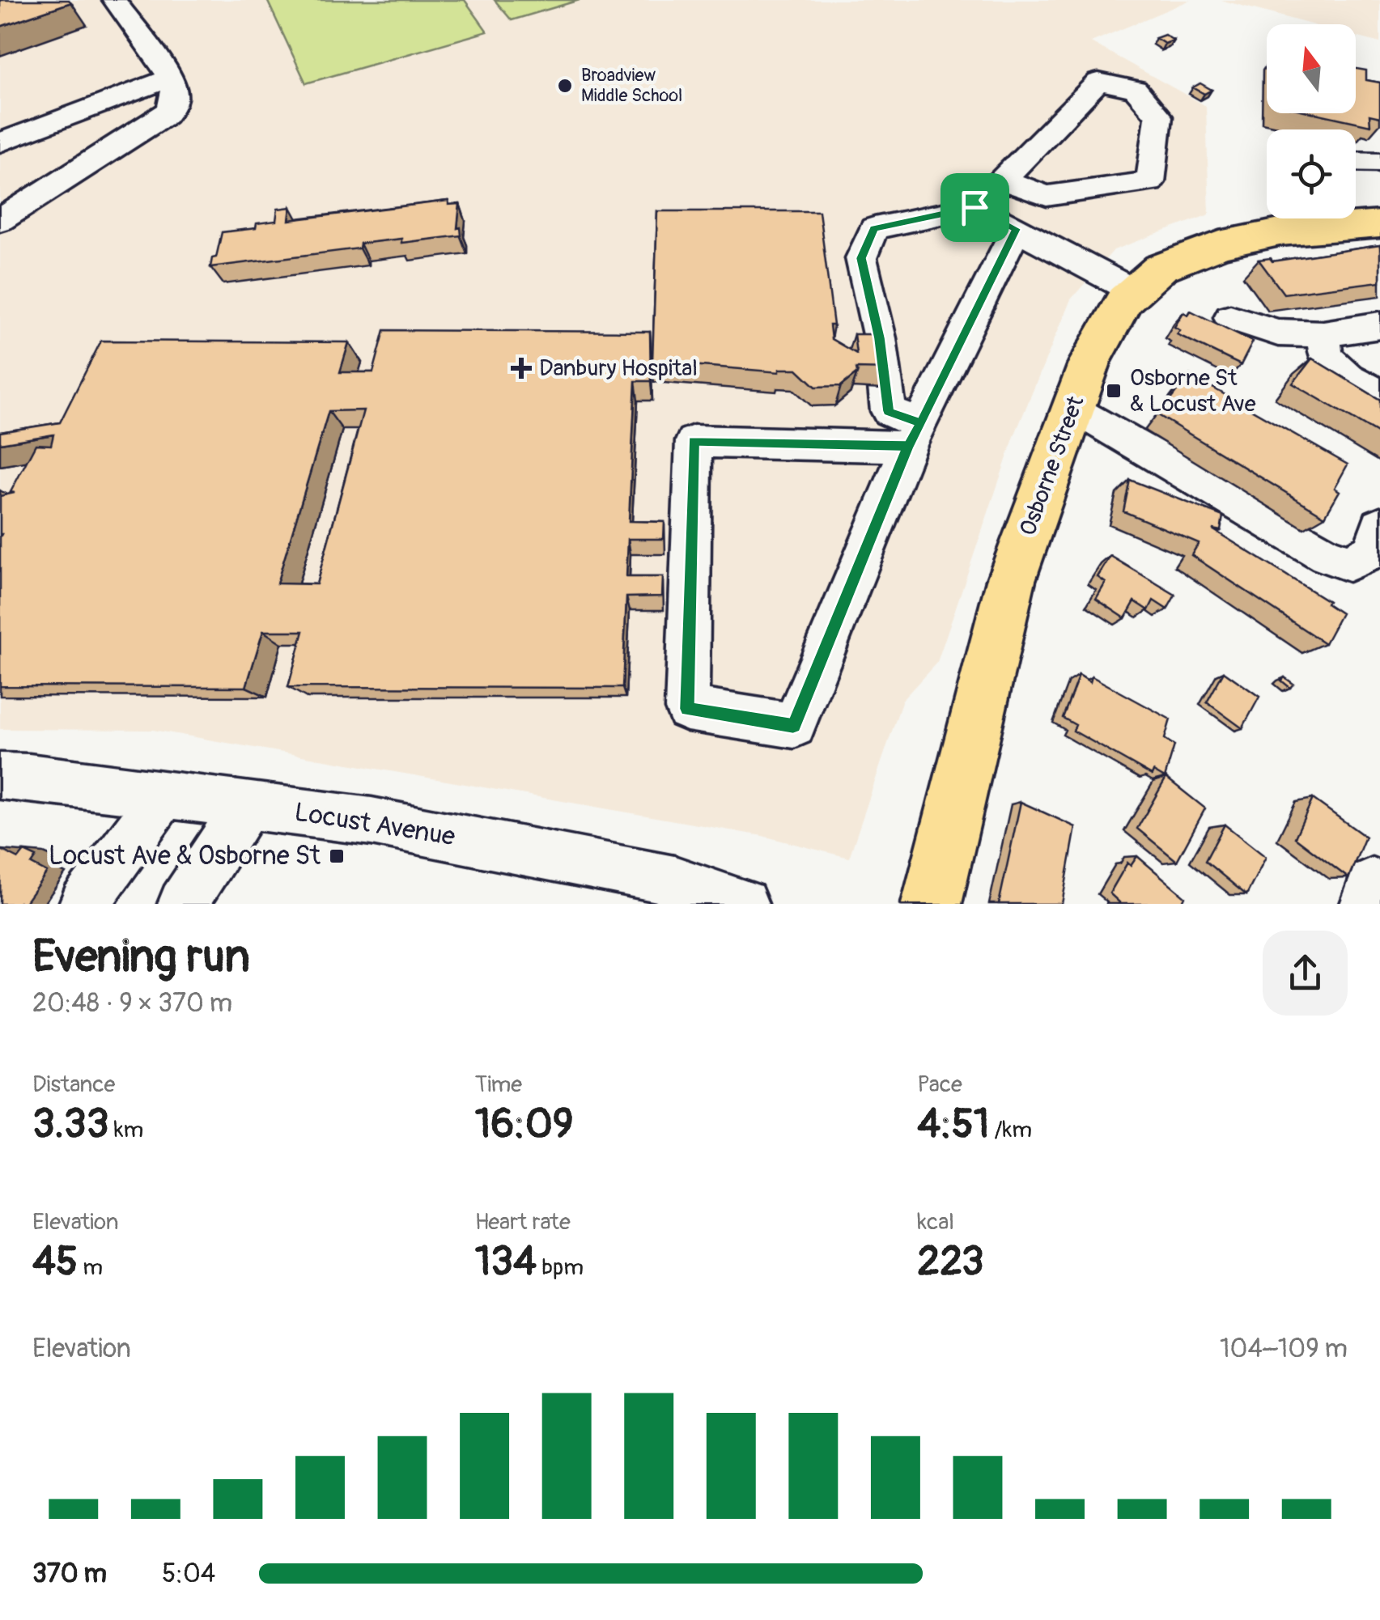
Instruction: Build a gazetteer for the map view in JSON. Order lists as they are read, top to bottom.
{
  "streets": {
    "main road": ["Osborne Street"],
    "street": ["Locust Avenue"]
  },
  "places": {
    "other": ["Broadview Middle School"],
    "health": ["Danbury Hospital"],
    "transit": ["Osborne St & Locust Ave", "Locust Ave & Osborne St"]
  },
  "north": "top",
  "page": {
    "heading": ["Evening run", "20:48 · 9 × 370 m"],
    "stats": [
      ["Distance", "3.33 km"],
      ["Time", "16:09"],
      ["Pace", "4:51 /km"],
      ["Elevation", "45 m"],
      ["Heart rate", "134 bpm"],
      ["kcal", "223"]
    ],
    "chart": ["Elevation", "104–109 m"],
    "list": [
      {
        "name": "370 m",
        "note": "5:04"
      }
    ]
  }
}
